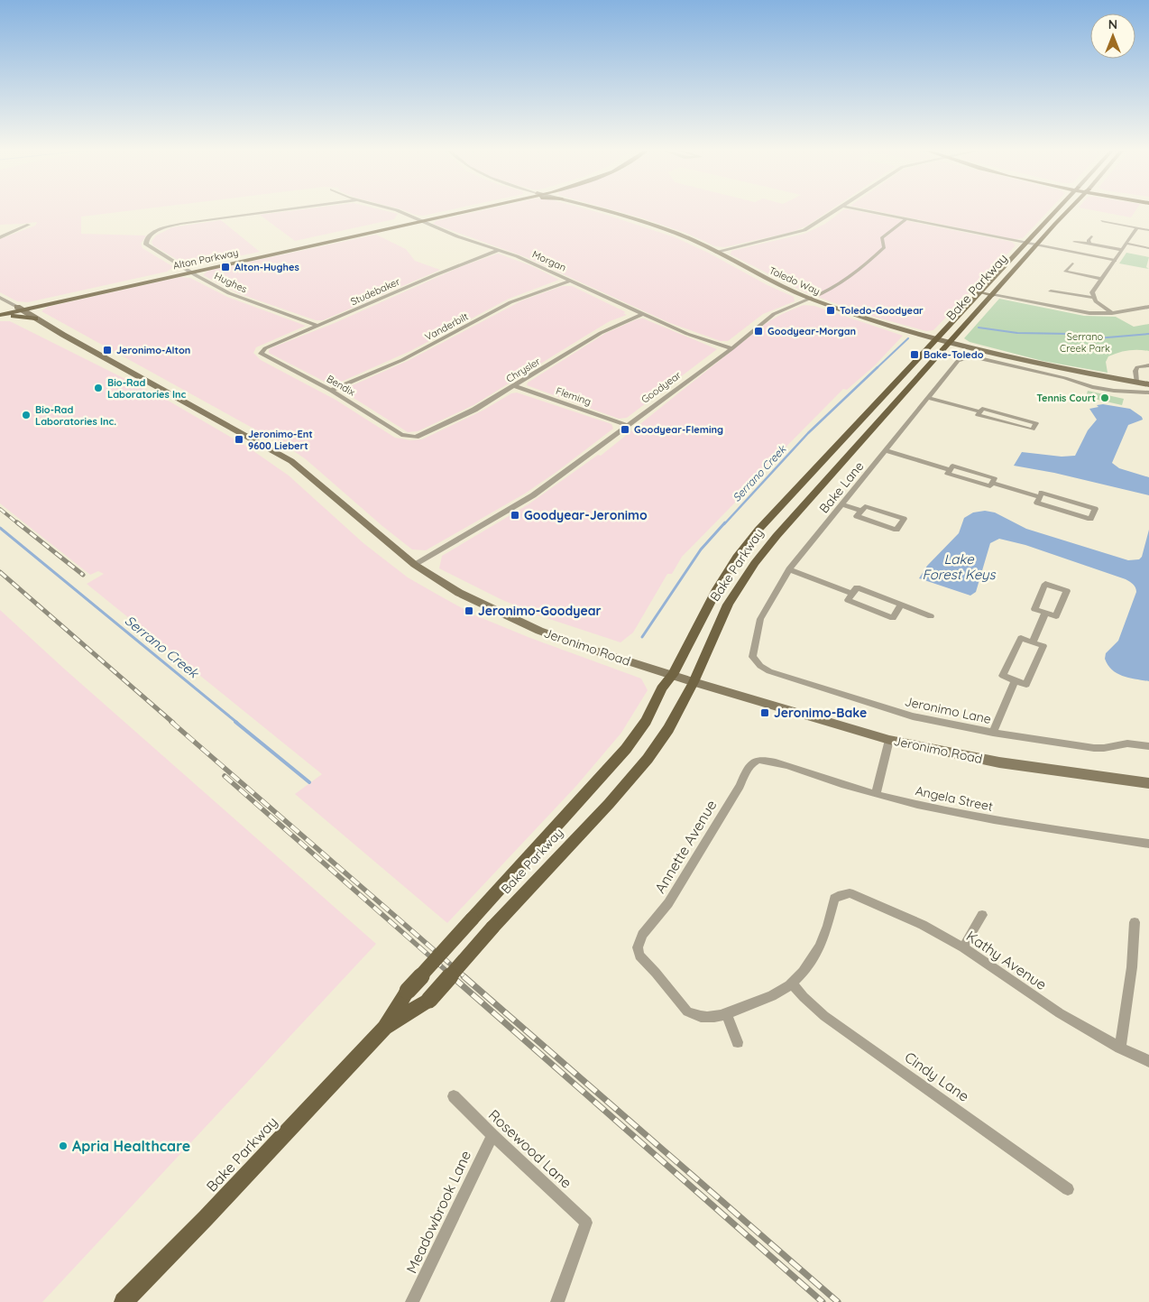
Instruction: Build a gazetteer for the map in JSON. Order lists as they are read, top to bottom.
{
  "streets": {
    "main road": [
      "Alton Parkway",
      "Toledo Way",
      "Bake Parkway",
      "Jeronimo Road"
    ],
    "street": [
      "Morgan",
      "Hughes",
      "Studebaker",
      "Vanderbilt",
      "Chrysler",
      "Bendix",
      "Goodyear",
      "Fleming",
      "Bake Lane",
      "Jeronimo Lane",
      "Angela Street",
      "Annette Avenue",
      "Kathy Avenue",
      "Cindy Lane",
      "Rosewood Lane",
      "Meadowbrook Lane"
    ]
  },
  "crossings": [
    ["Alton Parkway", "Morgan"],
    ["Alton Parkway", "Hughes"],
    ["Alton Parkway", "Jeronimo Road"],
    ["Morgan", "Studebaker"],
    ["Morgan", "Vanderbilt"],
    ["Morgan", "Chrysler"],
    ["Morgan", "Goodyear"],
    ["Toledo Way", "Bake Parkway"],
    ["Toledo Way", "Goodyear"],
    ["Hughes", "Studebaker"],
    ["Bake Parkway", "Jeronimo Road"],
    ["Studebaker", "Bendix"],
    ["Vanderbilt", "Bendix"],
    ["Chrysler", "Bendix"],
    ["Chrysler", "Fleming"],
    ["Goodyear", "Fleming"],
    ["Goodyear", "Jeronimo Road"],
    ["Bake Lane", "Jeronimo Lane"],
    ["Angela Street", "Annette Avenue"],
    ["Rosewood Lane", "Meadowbrook Lane"]
  ],
  "water": ["Serrano Creek", "Lake Forest Keys"],
  "parks": ["Serrano Creek Park"],
  "places": {
    "transit": [
      "Alton-Hughes",
      "Toledo-Goodyear",
      "Goodyear-Morgan",
      "Jeronimo-Alton",
      "Bake-Toledo",
      "Goodyear-Fleming",
      "Jeronimo-Ent 9600 Liebert",
      "Goodyear-Jeronimo",
      "Jeronimo-Goodyear",
      "Jeronimo-Bake"
    ],
    "other": [
      "Bio-Rad Laboratories Inc",
      "Tennis Court",
      "Bio-Rad Laboratories Inc.",
      "Apria Healthcare"
    ]
  },
  "north": "top"
}
